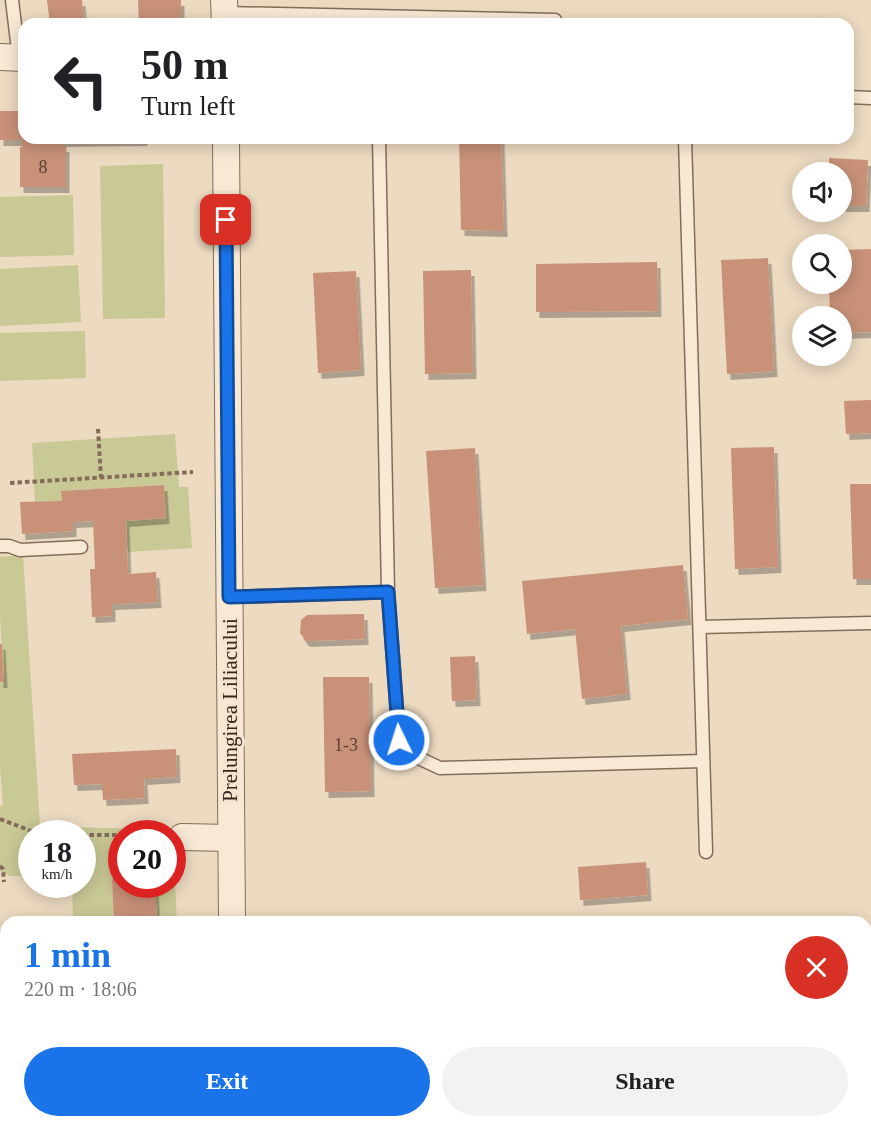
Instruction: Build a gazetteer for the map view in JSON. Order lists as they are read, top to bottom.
{
  "streets": {
    "street": ["Prelungirea Liliacului"]
  },
  "house_numbers": ["8", "1-3"],
  "page": {
    "turn": ["50 m", "Turn left"],
    "speed": "18 km/h",
    "limit": "20",
    "heading": ["1 min", "220 m · 18:06"],
    "buttons": ["Exit", "Share"]
  }
}
